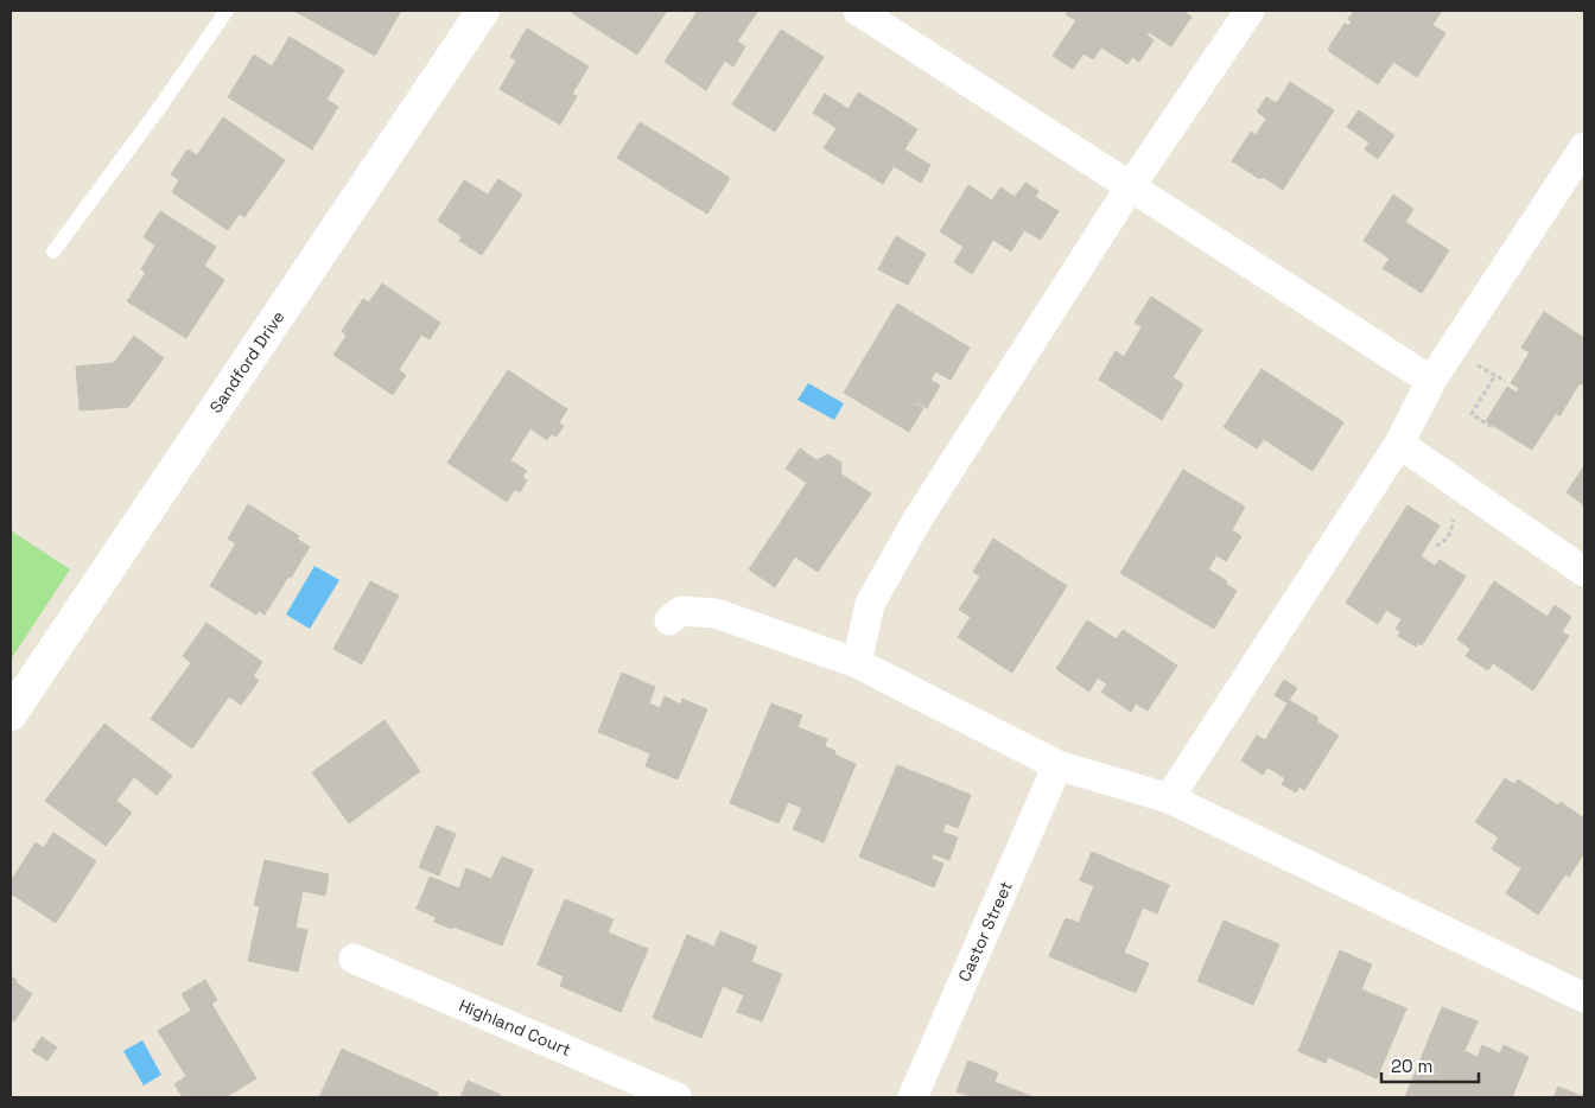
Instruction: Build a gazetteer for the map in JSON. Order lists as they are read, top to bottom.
{
  "streets": {
    "street": ["Sandford Drive", "Castor Street", "Highland Court"]
  },
  "scale_bar": "20 m"
}
